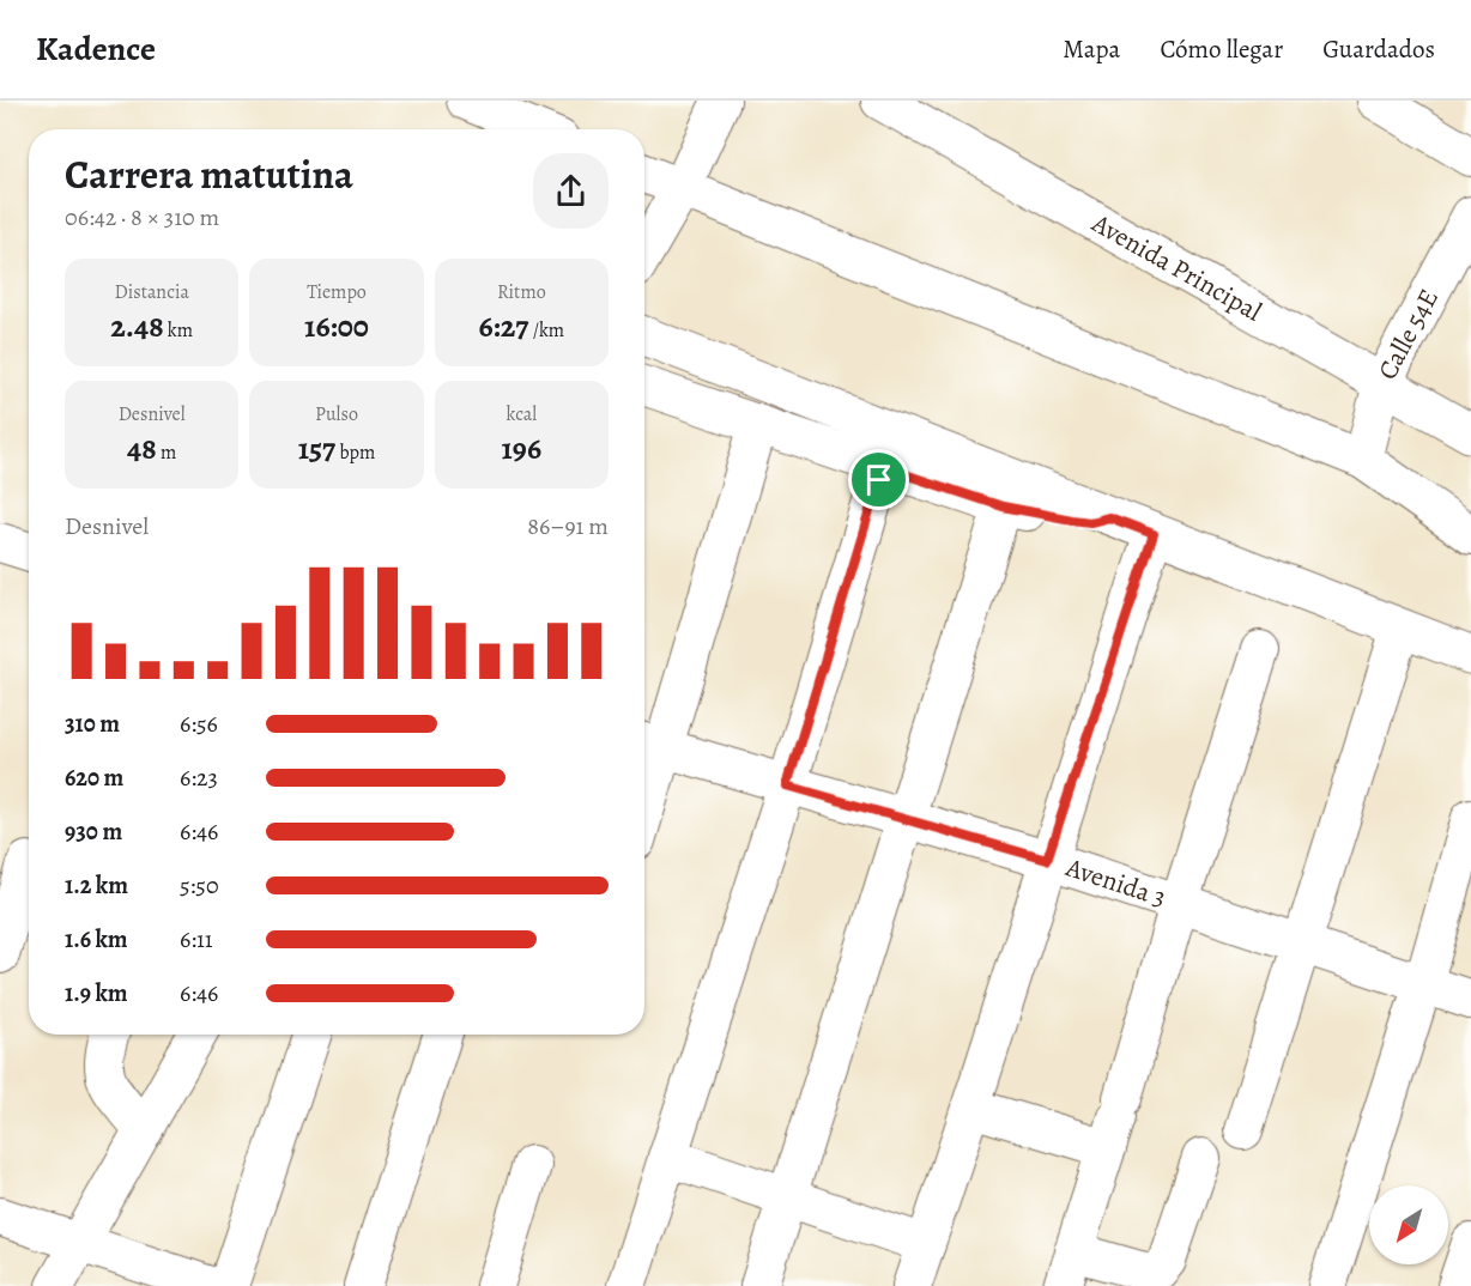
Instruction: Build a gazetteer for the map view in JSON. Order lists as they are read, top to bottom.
{
  "streets": {
    "street": ["Avenida Principal", "Calle 54E", "Avenida 3"]
  },
  "crossings": [
    ["Avenida Principal", "Calle 54E"]
  ],
  "north": "bottom left",
  "page": {
    "header": "Kadence",
    "nav": ["Mapa", "Cómo llegar", "Guardados"],
    "heading": ["Carrera matutina", "06:42 · 8 × 310 m"],
    "stats": [
      ["Distancia", "2.48 km"],
      ["Tiempo", "16:00"],
      ["Ritmo", "6:27 /km"],
      ["Desnivel", "48 m"],
      ["Pulso", "157 bpm"],
      ["kcal", "196"]
    ],
    "chart": ["Desnivel", "86–91 m"],
    "list": [
      {
        "name": "310 m",
        "note": "6:56"
      },
      {
        "name": "620 m",
        "note": "6:23"
      },
      {
        "name": "930 m",
        "note": "6:46"
      },
      {
        "name": "1.2 km",
        "note": "5:50"
      },
      {
        "name": "1.6 km",
        "note": "6:11"
      },
      {
        "name": "1.9 km",
        "note": "6:46"
      }
    ]
  }
}
